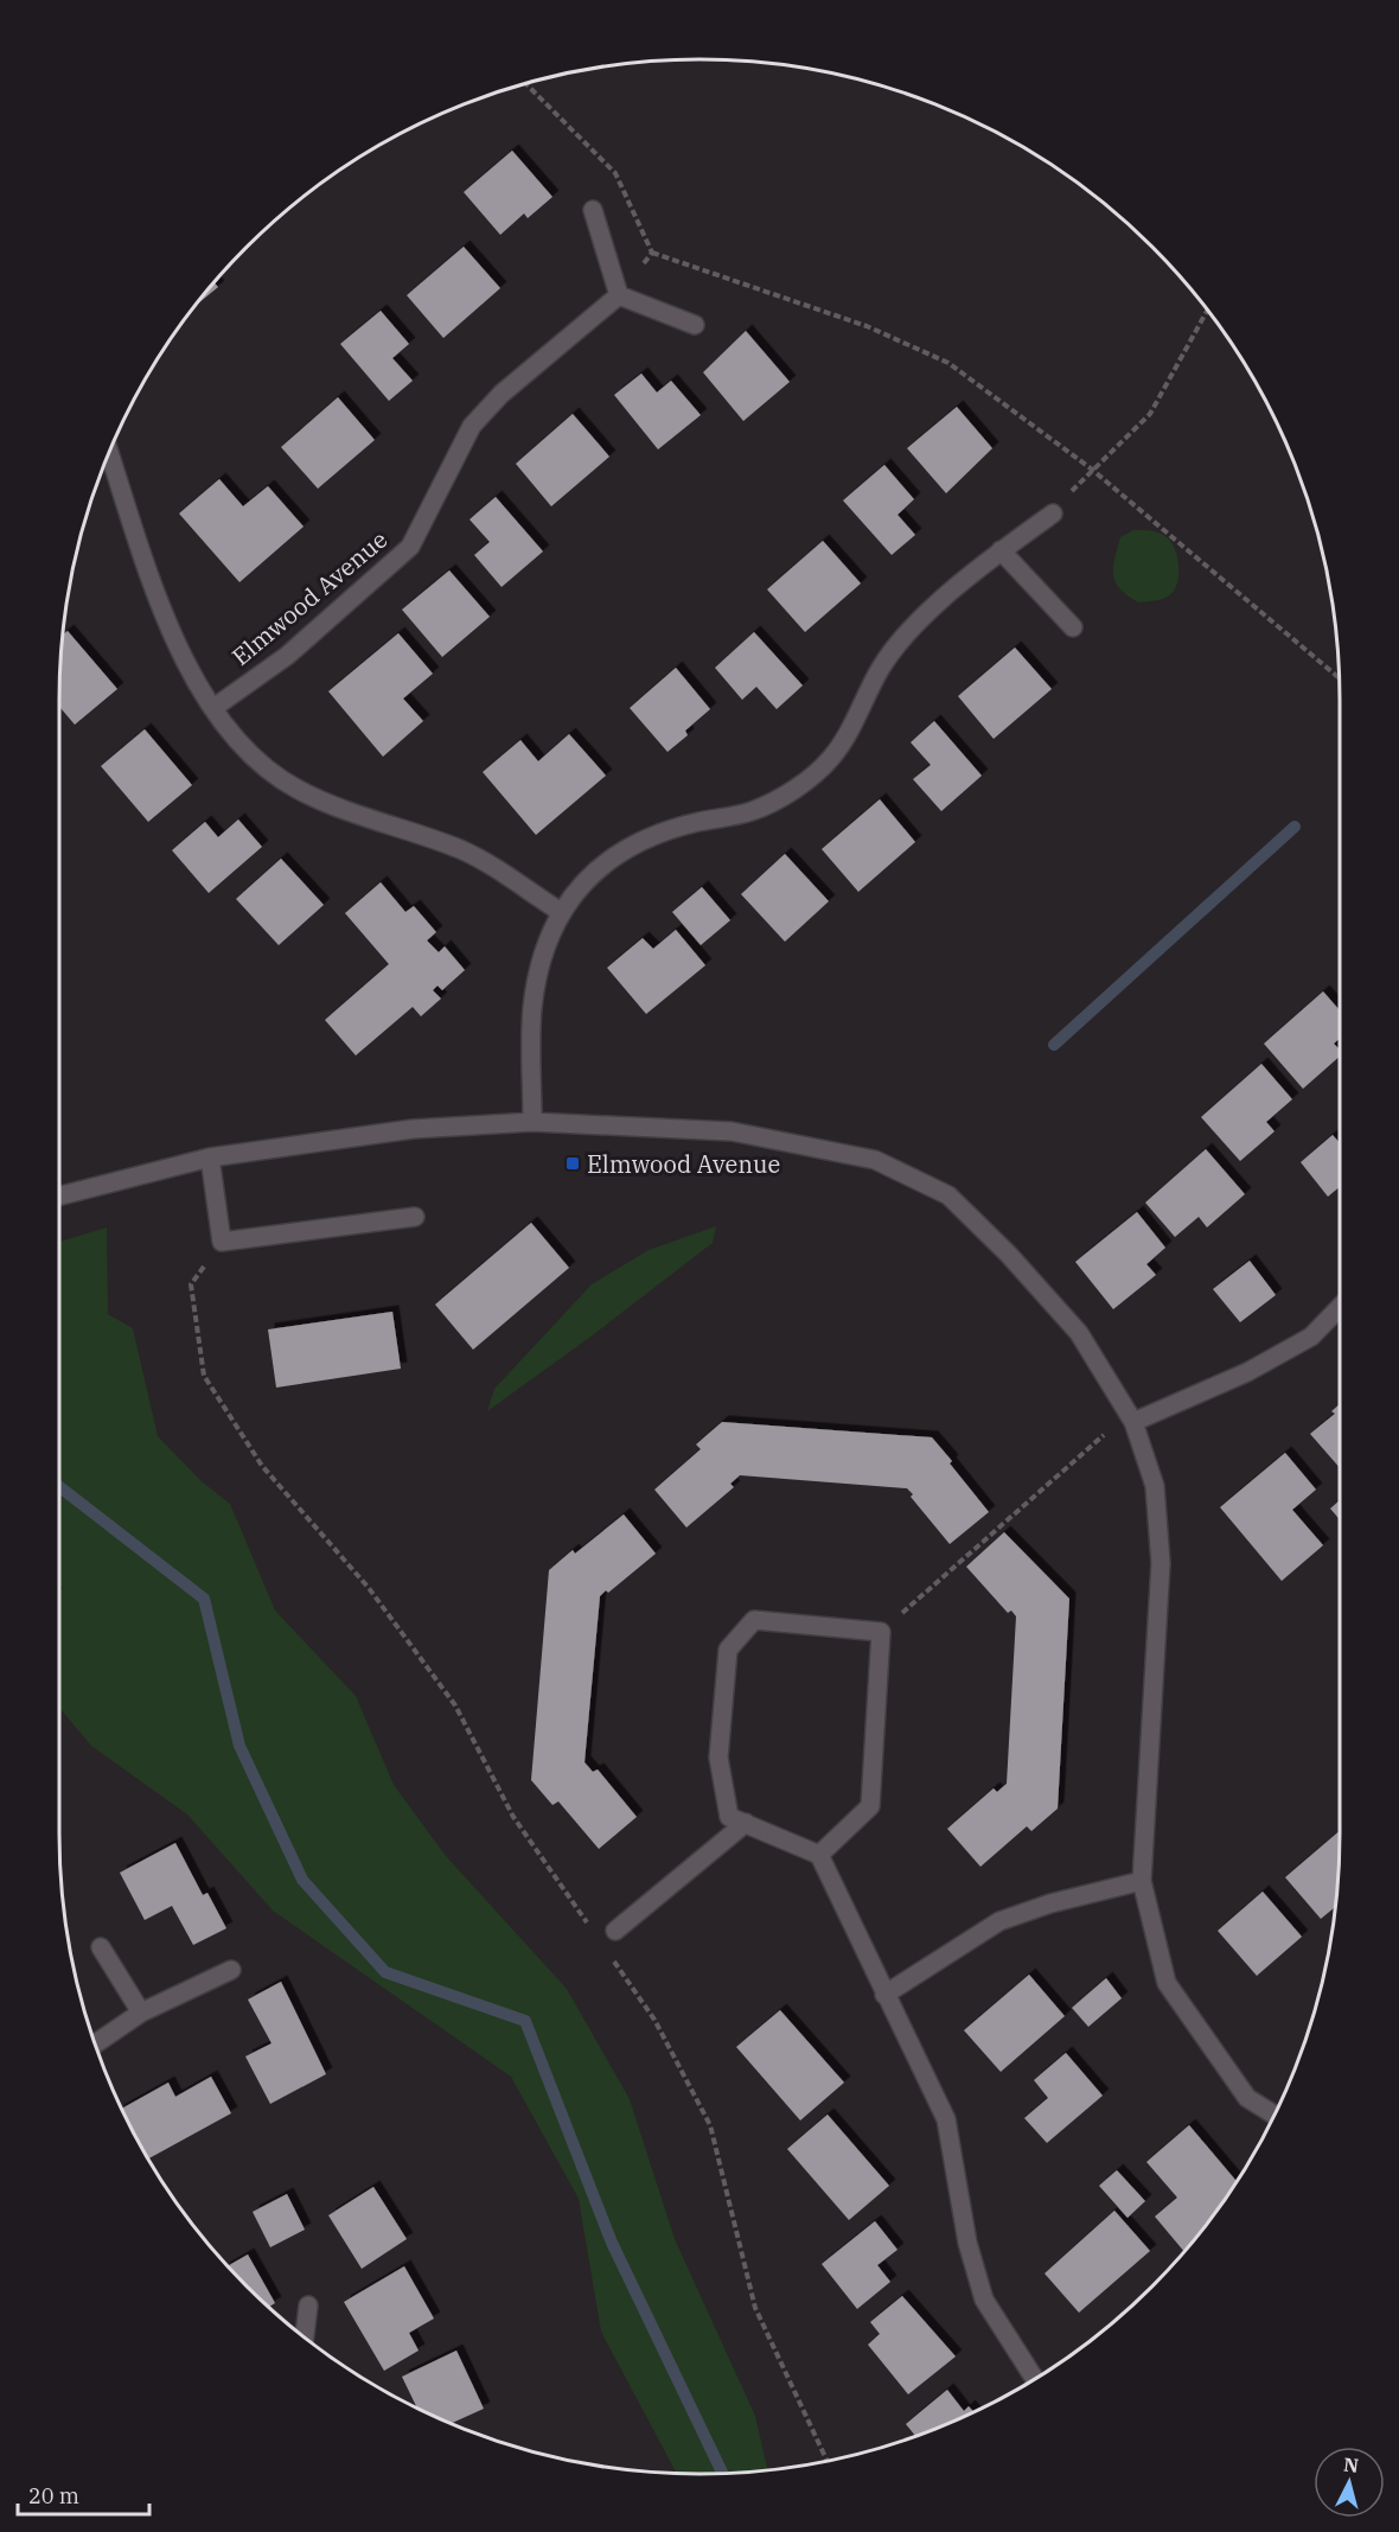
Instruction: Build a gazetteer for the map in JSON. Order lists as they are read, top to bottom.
{
  "streets": {
    "street": ["Elmwood Avenue"]
  },
  "places": {
    "transit": ["Elmwood Avenue"]
  },
  "scale_bar": "20 m",
  "north": "top"
}
